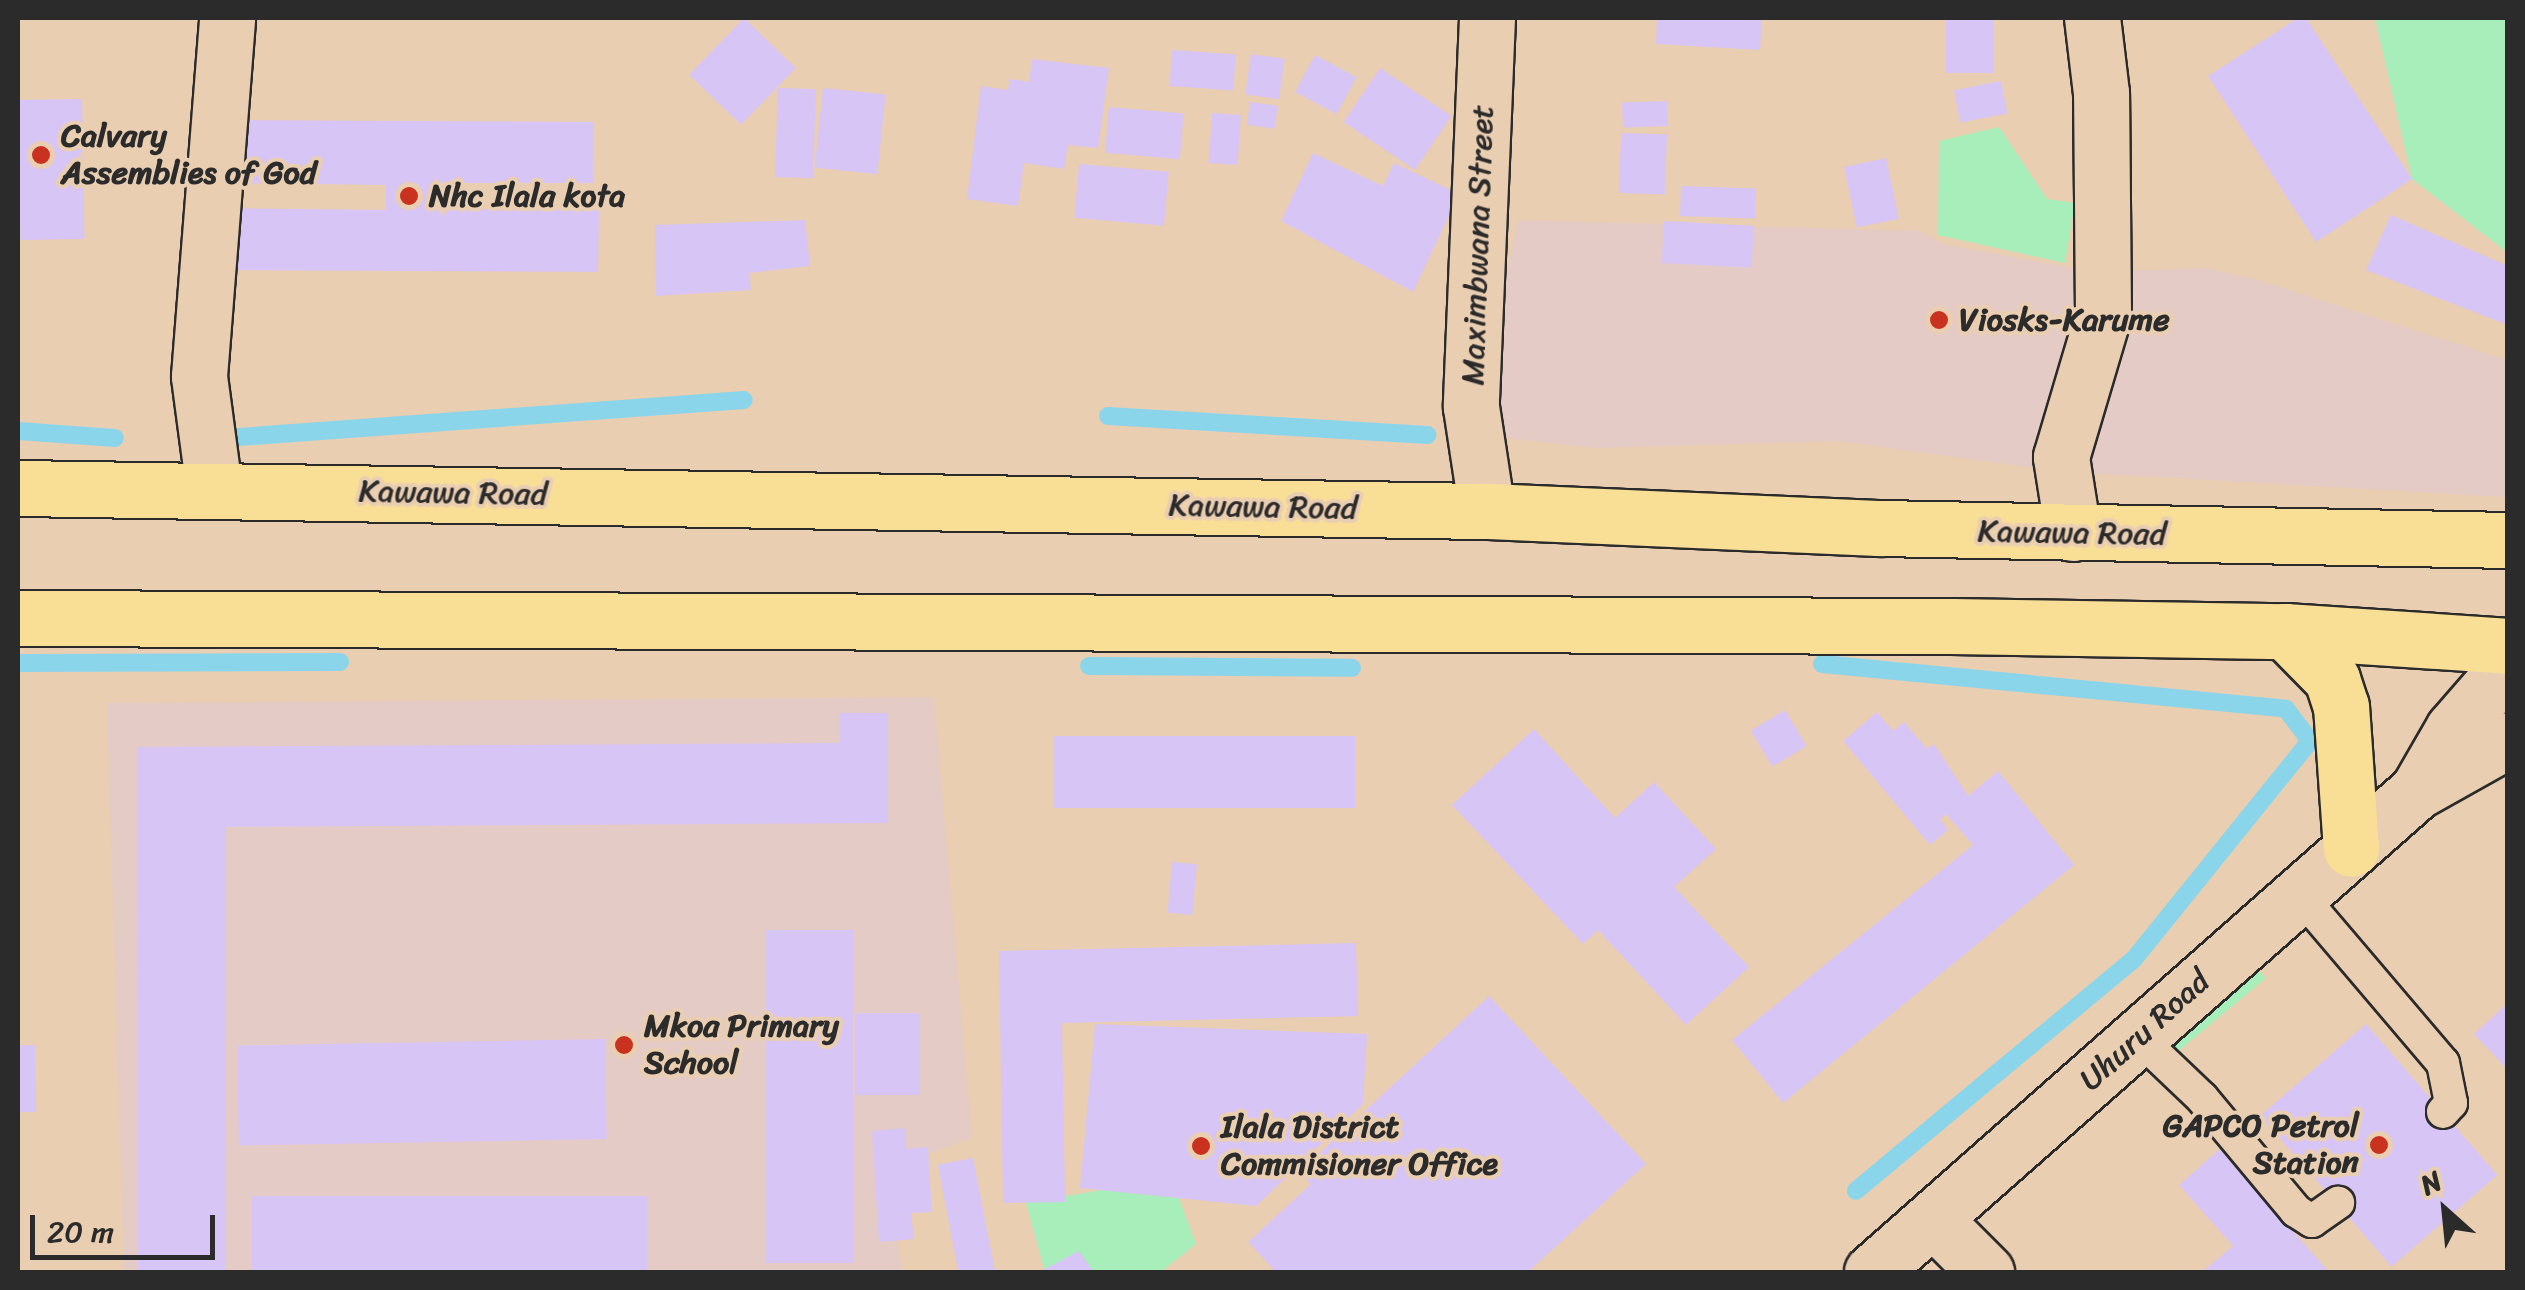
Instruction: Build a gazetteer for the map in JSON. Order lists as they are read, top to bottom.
{
  "streets": {
    "main road": ["Kawawa Road"],
    "street": ["Maximbwana Street", "Uhuru Road"]
  },
  "crossings": [
    ["Maximbwana Street", "Kawawa Road"]
  ],
  "places": [
    "Calvary Assemblies of God",
    "Nhc Ilala kota",
    "Viosks-Karume",
    "Mkoa Primary School",
    "GAPCO Petrol Station",
    "Ilala District Commisioner Office"
  ],
  "scale_bar": "20 m",
  "north": "top left"
}
